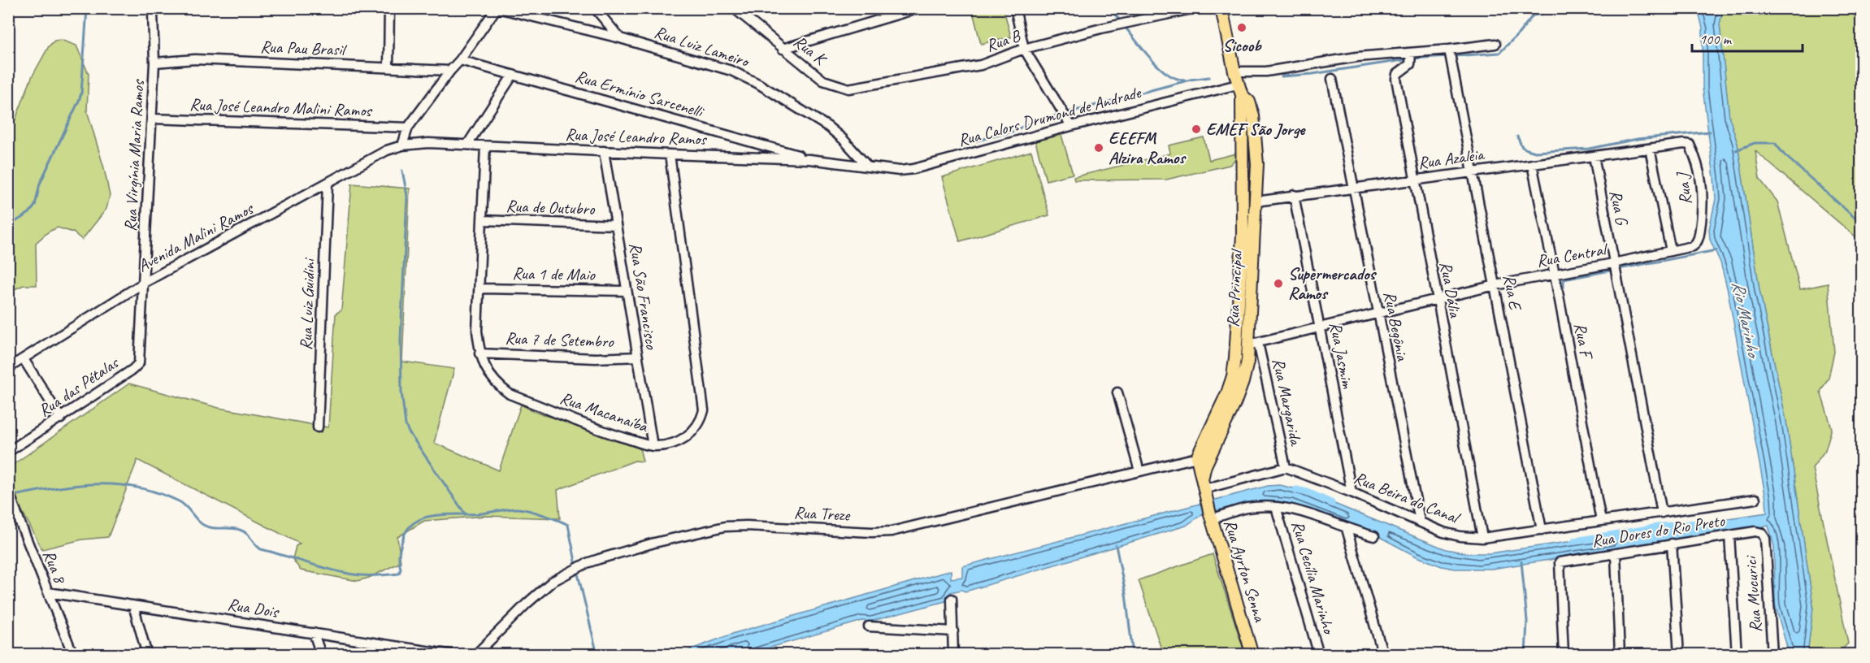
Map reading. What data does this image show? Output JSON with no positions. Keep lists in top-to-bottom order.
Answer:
{
  "streets": {
    "main road": ["Rua Principal", "Rua Ayrton Senna"],
    "street": [
      "Rua B",
      "Rua Luiz Lameiro",
      "Rua Pau Brasil",
      "Rua K",
      "Rua Ermínio Sarcenelli",
      "Rua José Leandro Malini Ramos",
      "Rua Calors Drumond de Andrade",
      "Rua José Leandro Ramos",
      "Rua Virgínia Maria Ramos",
      "Rua Azaleia",
      "Rua J",
      "Rua de Outubro",
      "Rua G",
      "Avenida Malini Ramos",
      "Rua Central",
      "Rua 1 de Maio",
      "Rua Dália",
      "Rua E",
      "Rua São Francisco",
      "Rua Luiz Guidini",
      "Rua Begônia",
      "Rua 7 de Setembro",
      "Rua F",
      "Rua Jasmim",
      "Rua das Pétalas",
      "Rua Margarida",
      "Rua Macanaíba",
      "Rua Beira do Canal",
      "Rua Treze",
      "Rua Dores do Rio Preto",
      "Rua 8",
      "Rua Cecília Marinho",
      "Rua Mucurici",
      "Rua Dois"
    ]
  },
  "crossings": [
    ["Rua B", "Rua K"],
    ["Rua Luiz Lameiro", "Rua Calors Drumond de Andrade"],
    ["Rua Luiz Lameiro", "Rua José Leandro Ramos"],
    ["Rua Pau Brasil", "Rua Virgínia Maria Ramos"],
    ["Rua Ermínio Sarcenelli", "Rua José Leandro Ramos"],
    ["Rua José Leandro Malini Ramos", "Rua Virgínia Maria Ramos"],
    ["Rua Calors Drumond de Andrade", "Rua José Leandro Ramos"],
    ["Rua Calors Drumond de Andrade", "Rua Principal"],
    ["Rua Calors Drumond de Andrade", "Rua Dália"],
    ["Rua Calors Drumond de Andrade", "Rua E"],
    ["Rua José Leandro Ramos", "Avenida Malini Ramos"],
    ["Rua José Leandro Ramos", "Rua São Francisco"],
    ["Rua José Leandro Ramos", "Rua Macanaíba"],
    ["Rua Virgínia Maria Ramos", "Avenida Malini Ramos"],
    ["Rua Virgínia Maria Ramos", "Rua das Pétalas"],
    ["Rua Azaleia", "Rua J"],
    ["Rua Azaleia", "Rua G"],
    ["Rua Azaleia", "Rua Principal"],
    ["Rua Azaleia", "Rua Dália"],
    ["Rua Azaleia", "Rua E"],
    ["Rua Azaleia", "Rua Begônia"],
    ["Rua Azaleia", "Rua F"],
    ["Rua Azaleia", "Rua Jasmim"],
    ["Rua J", "Rua Central"],
    ["Rua de Outubro", "Rua São Francisco"],
    ["Rua de Outubro", "Rua Macanaíba"],
    ["Rua G", "Rua Central"],
    ["Rua G", "Rua Beira do Canal"],
    ["Avenida Malini Ramos", "Rua Luiz Guidini"],
    ["Rua Central", "Rua Principal"],
    ["Rua Central", "Rua Dália"],
    ["Rua Central", "Rua E"],
    ["Rua Central", "Rua Begônia"],
    ["Rua Central", "Rua F"],
    ["Rua Central", "Rua Jasmim"],
    ["Rua Central", "Rua Margarida"],
    ["Rua 1 de Maio", "Rua São Francisco"],
    ["Rua 1 de Maio", "Rua Macanaíba"],
    ["Rua Principal", "Rua Margarida"],
    ["Rua Principal", "Rua Treze"],
    ["Rua Principal", "Rua Ayrton Senna"],
    ["Rua Dália", "Rua Beira do Canal"],
    ["Rua E", "Rua Beira do Canal"],
    ["Rua São Francisco", "Rua 7 de Setembro"],
    ["Rua São Francisco", "Rua Macanaíba"],
    ["Rua Begônia", "Rua Beira do Canal"],
    ["Rua 7 de Setembro", "Rua Macanaíba"],
    ["Rua F", "Rua Beira do Canal"],
    ["Rua Jasmim", "Rua Beira do Canal"],
    ["Rua Margarida", "Rua Beira do Canal"],
    ["Rua Dores do Rio Preto", "Rua Mucurici"],
    ["Rua 8", "Rua Dois"]
  ],
  "water": ["Rio Marinho"],
  "places": [
    "Sicoob",
    "EMEF São Jorge",
    "EEEFM Alzira Ramos",
    "Supermercados Ramos"
  ],
  "scale_bar": "100 m"
}
